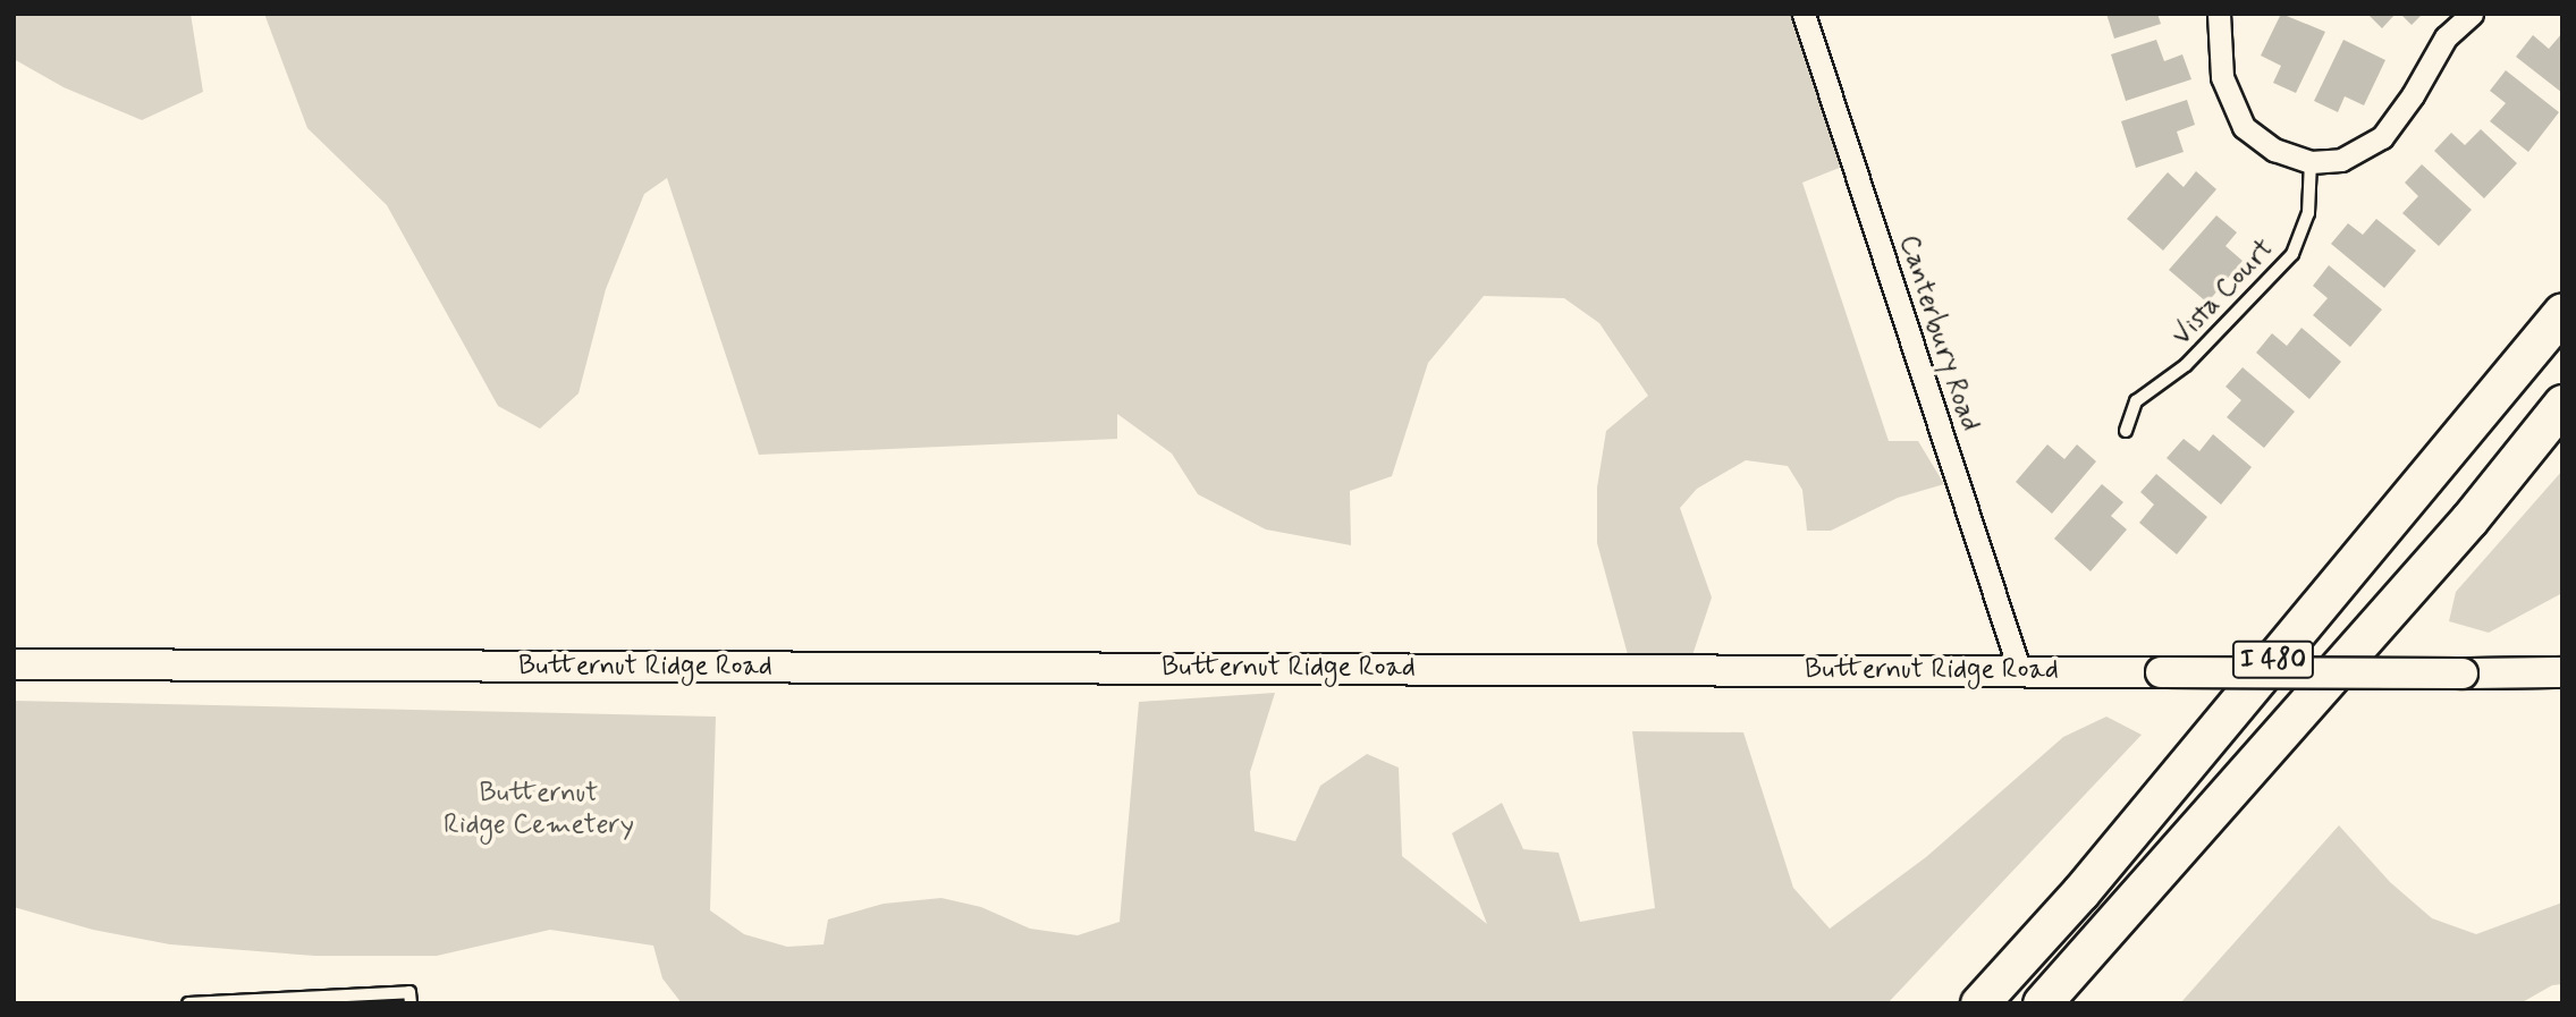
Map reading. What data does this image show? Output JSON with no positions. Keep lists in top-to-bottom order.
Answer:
{
  "streets": {
    "highway": ["I 480"],
    "street": ["Canterbury Road", "Butternut Ridge Road"],
    "lane": ["Vista Court"]
  },
  "crossings": [
    ["Canterbury Road", "Butternut Ridge Road"]
  ],
  "parks": ["Butternut Ridge Cemetery"]
}
